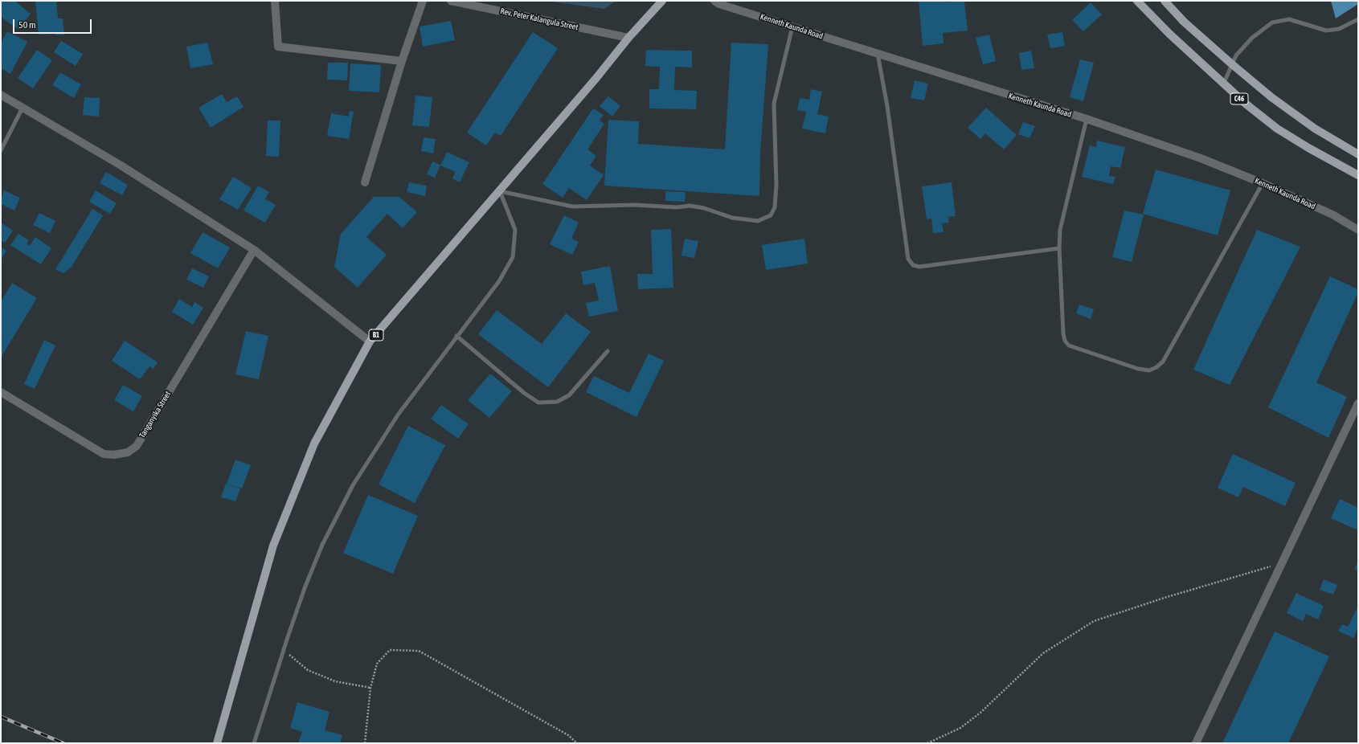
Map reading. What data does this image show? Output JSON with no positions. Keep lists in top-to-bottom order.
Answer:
{
  "streets": {
    "main road": ["C46", "B1"],
    "street": ["Rev. Peter Kalangula Street", "Kenneth Kaunda Road", "Tanganyika Street"]
  },
  "crossings": [
    ["Rev. Peter Kalangula Street", "B1"]
  ],
  "scale_bar": "50 m"
}
